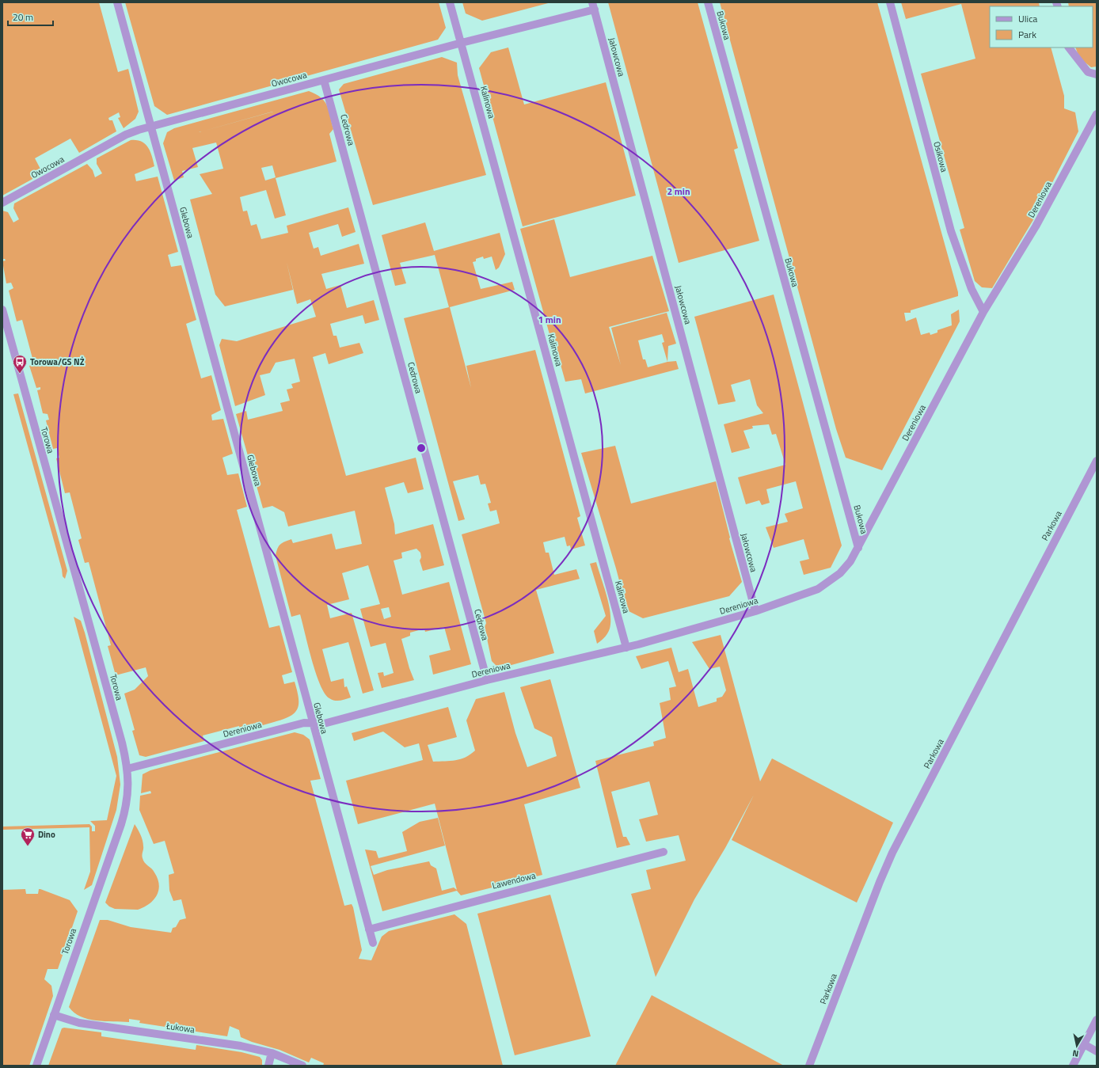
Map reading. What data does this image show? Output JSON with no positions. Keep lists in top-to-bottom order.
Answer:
{
  "streets": {
    "street": [
      "Bukowa",
      "Jałowcowa",
      "Owocowa",
      "Kalinowa",
      "Cedrowa",
      "Osikowa",
      "Dereniowa",
      "Glebowa",
      "Torowa",
      "Parkowa",
      "Lawendowa",
      "Łukowa"
    ]
  },
  "crossings": [
    ["Bukowa", "Dereniowa"],
    ["Jałowcowa", "Owocowa"],
    ["Jałowcowa", "Dereniowa"],
    ["Owocowa", "Kalinowa"],
    ["Owocowa", "Cedrowa"],
    ["Owocowa", "Glebowa"],
    ["Kalinowa", "Dereniowa"],
    ["Cedrowa", "Dereniowa"],
    ["Osikowa", "Dereniowa"],
    ["Dereniowa", "Glebowa"],
    ["Dereniowa", "Torowa"],
    ["Glebowa", "Lawendowa"],
    ["Torowa", "Łukowa"]
  ],
  "places": {
    "bus stop": ["Torowa/GS NŻ"],
    "supermarket": ["Dino"]
  },
  "legend": ["Ulica", "Park"],
  "scale_bar": "20 m",
  "north": "bottom",
  "rings": ["2 min", "1 min"]
}
